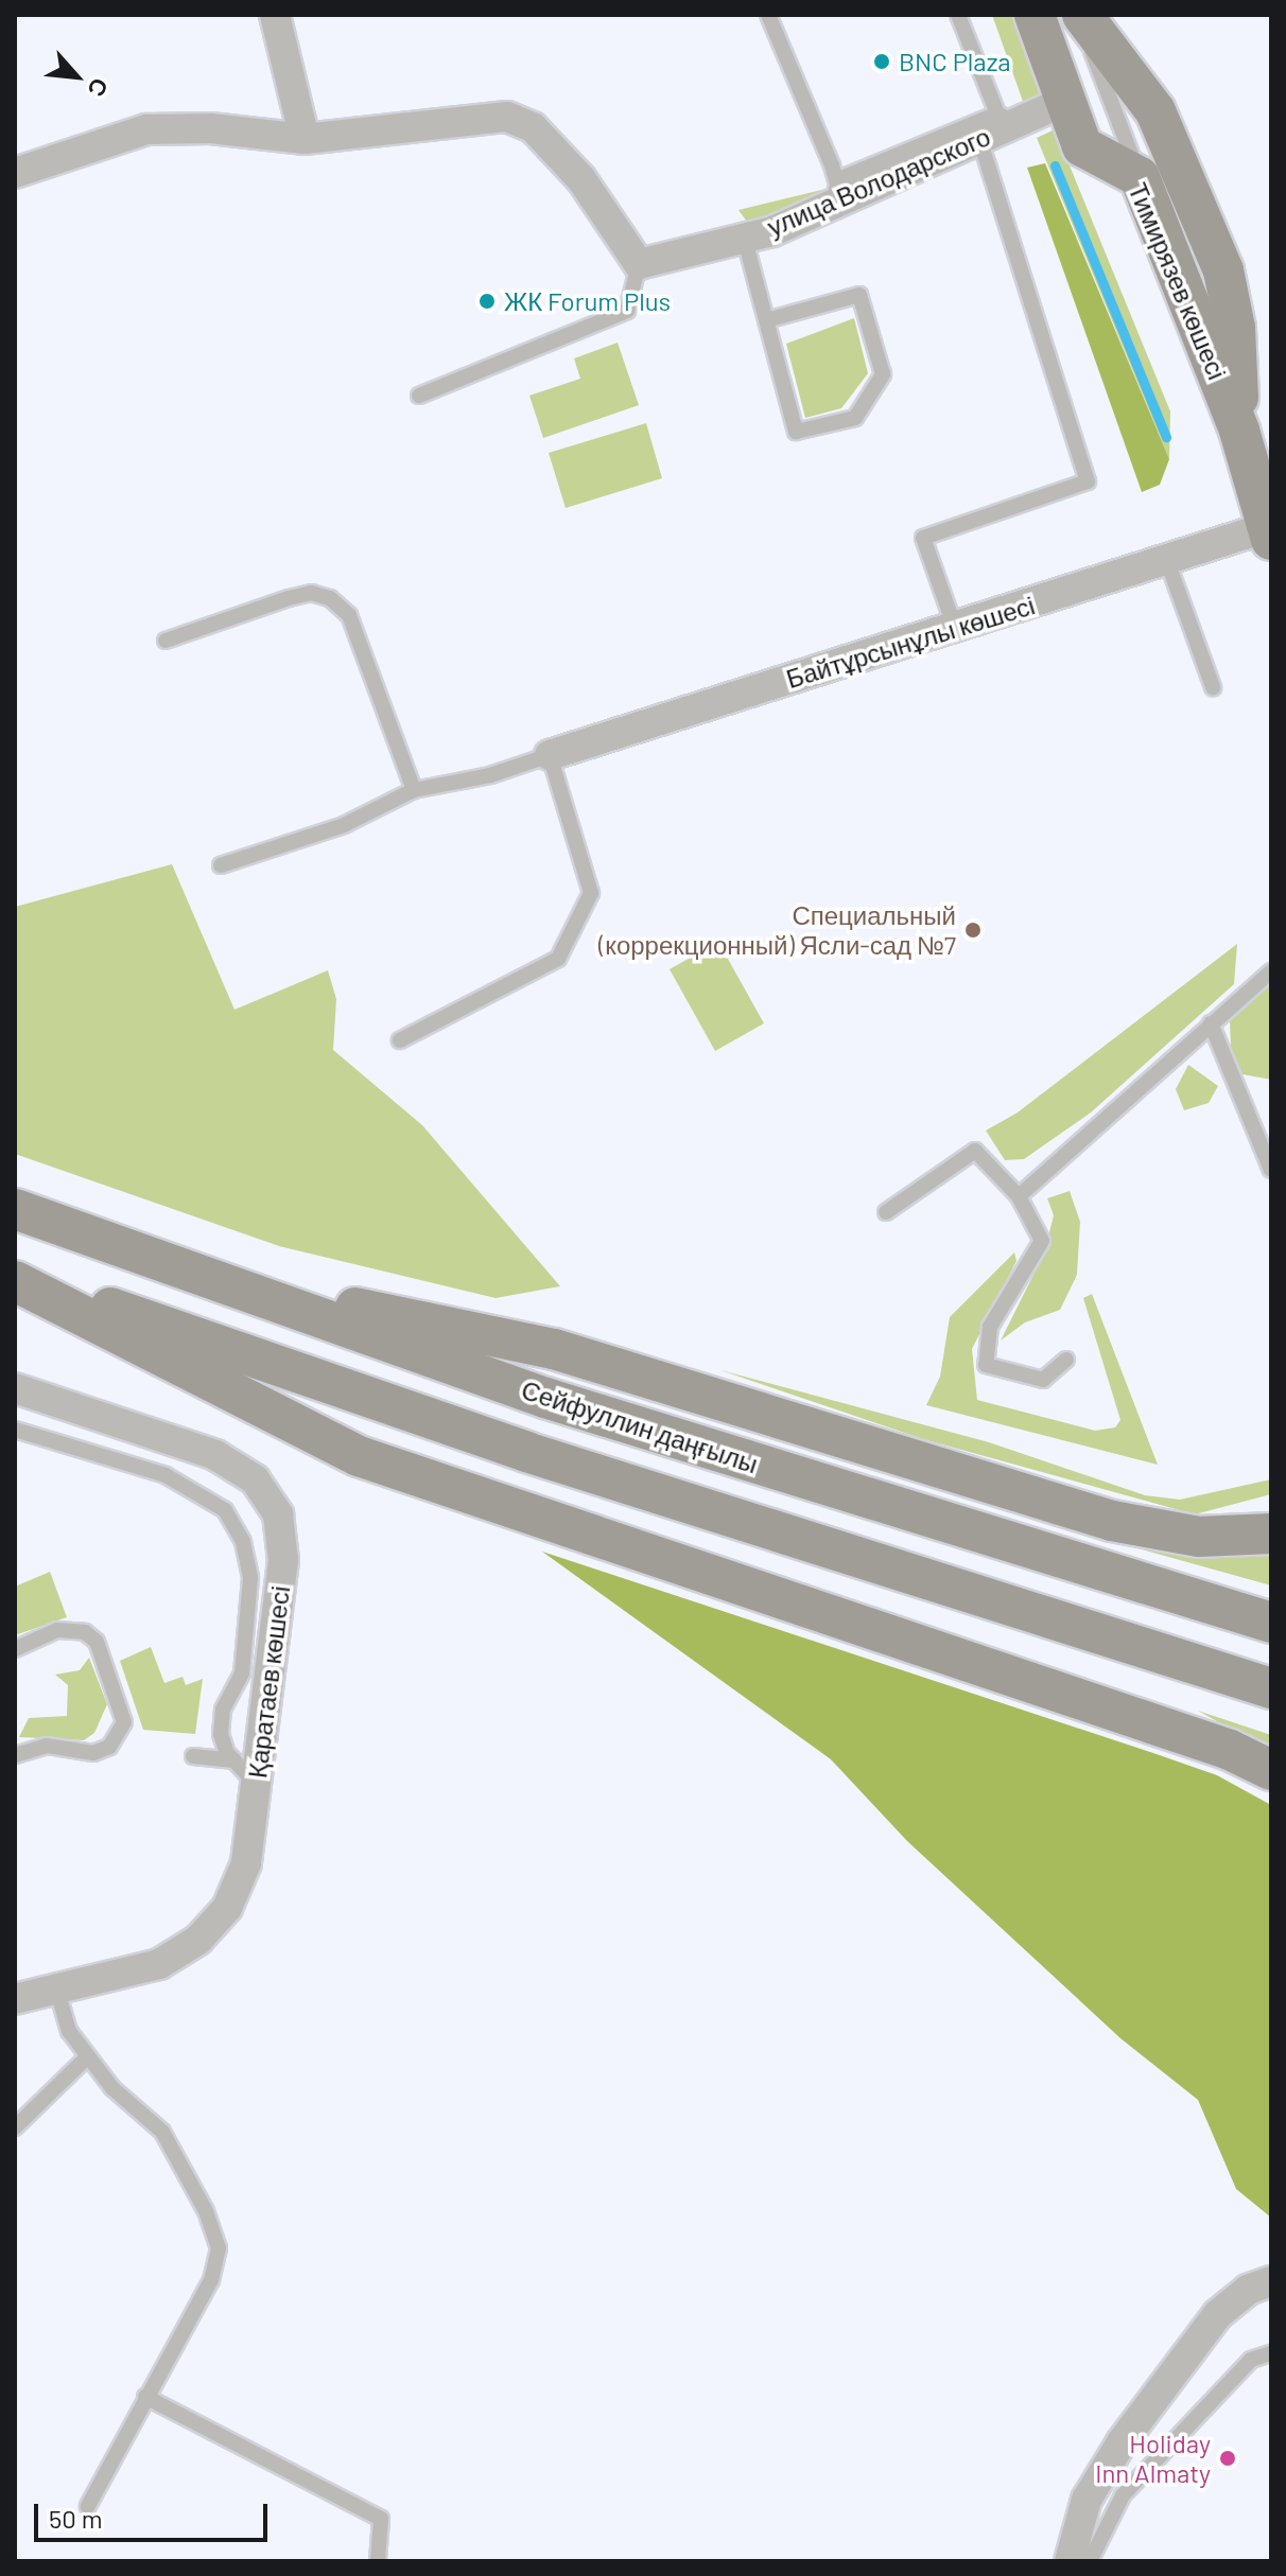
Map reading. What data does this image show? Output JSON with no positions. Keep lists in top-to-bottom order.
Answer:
{
  "streets": {
    "main road": ["Тимирязев көшесі", "Сейфуллин даңғылы"],
    "street": ["улица Володарского", "Байтұрсынұлы көшесі", "Қаратаев көшесі"]
  },
  "crossings": [
    ["улица Володарского", "Тимирязев көшесі"],
    ["Тимирязев көшесі", "Байтұрсынұлы көшесі"]
  ],
  "places": [
    "BNC Plaza",
    "ЖК Forum Plus",
    "Специальный (коррекционный) Ясли-сад №7",
    "Holiday Inn Almaty"
  ],
  "scale_bar": "50 m",
  "north": "bottom right"
}
